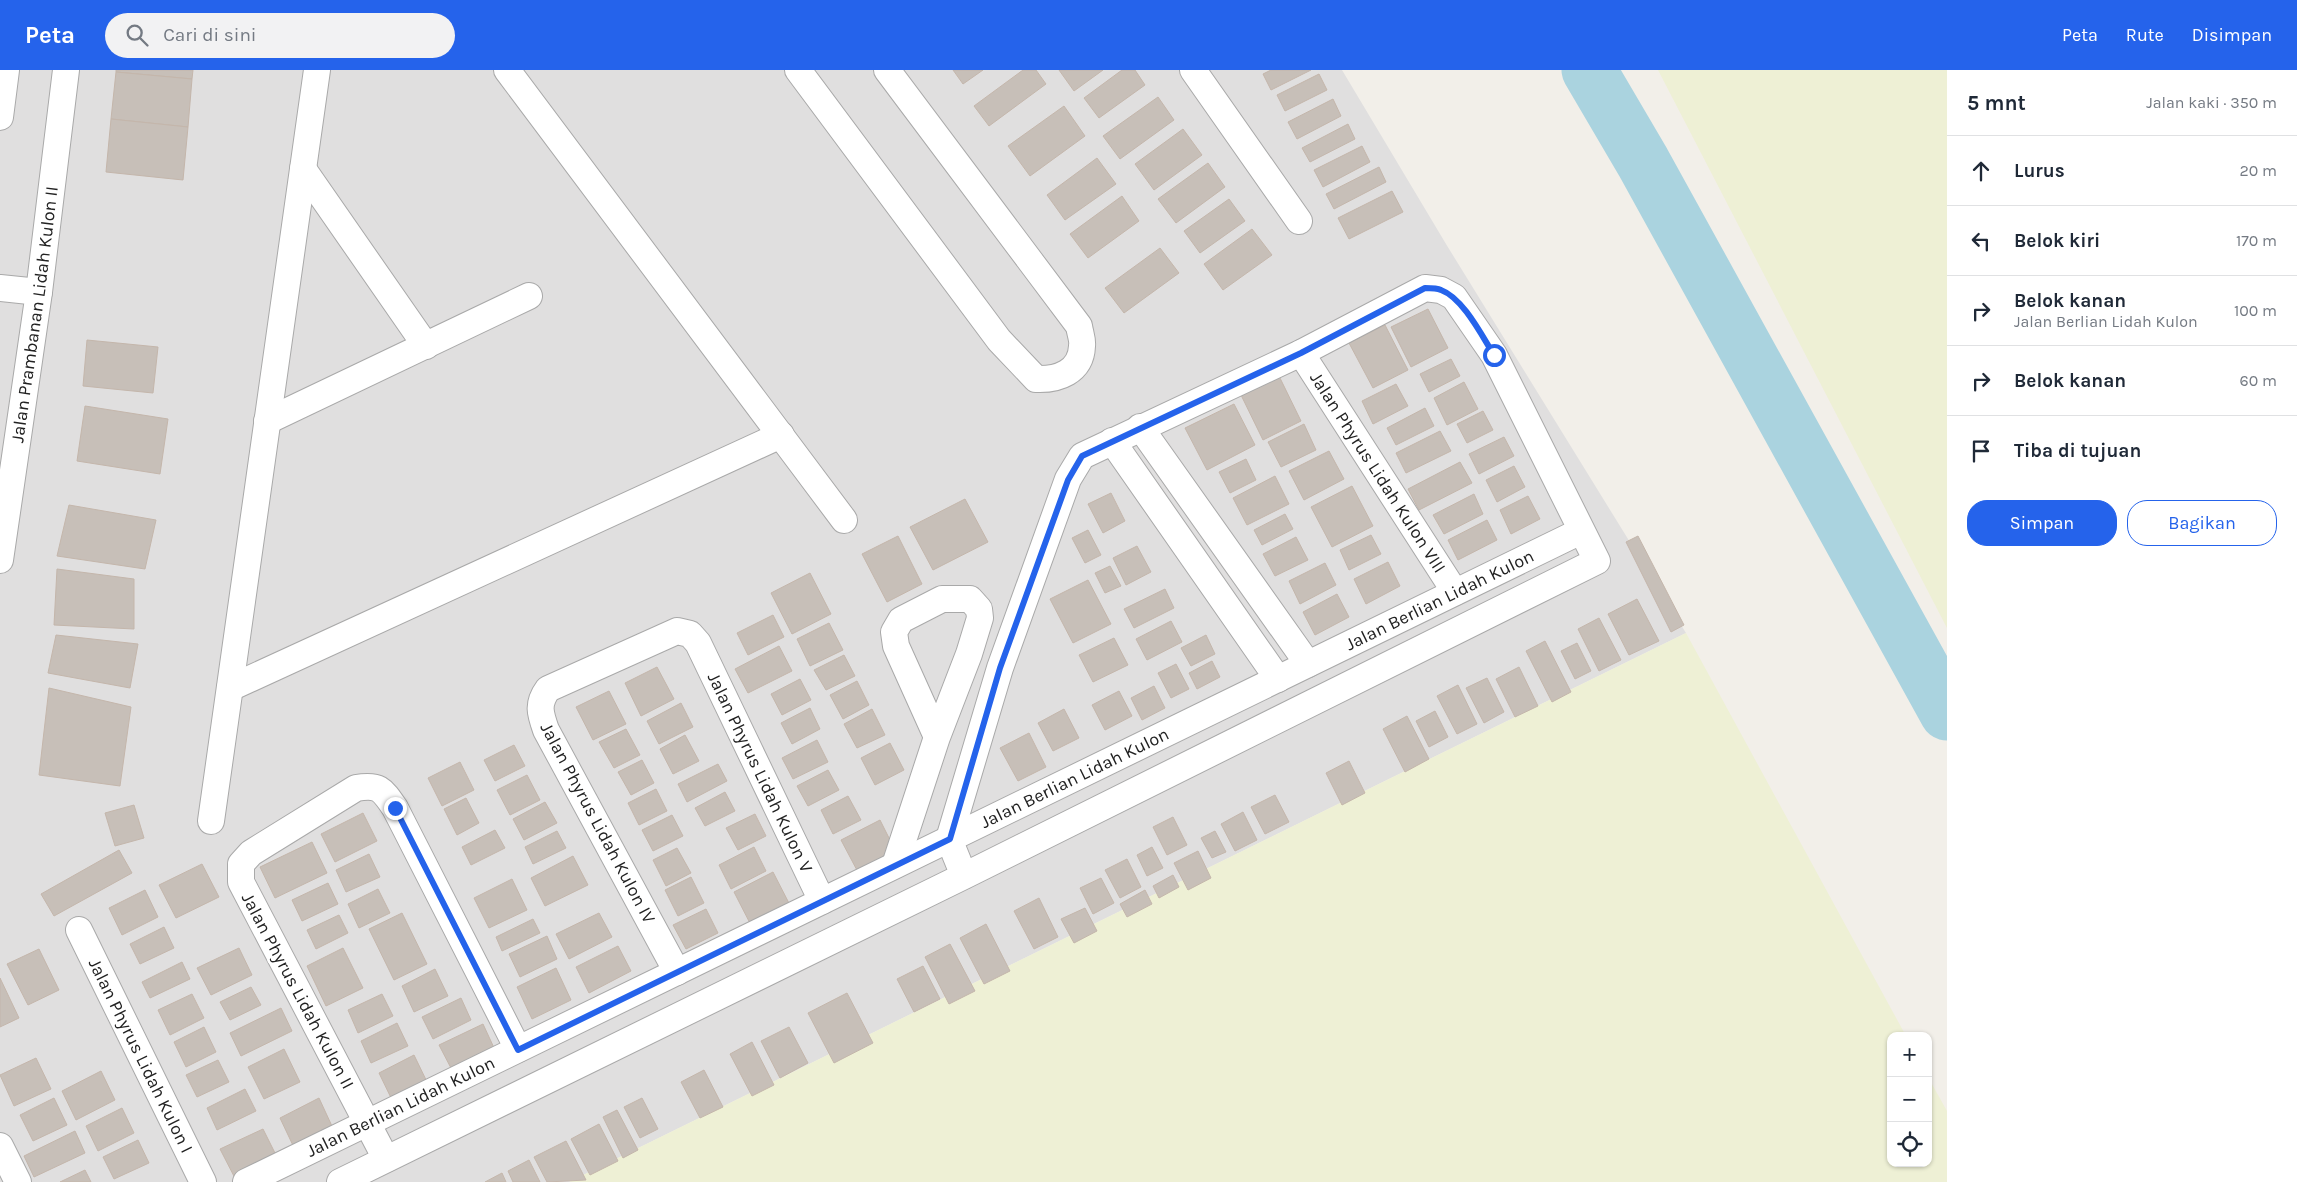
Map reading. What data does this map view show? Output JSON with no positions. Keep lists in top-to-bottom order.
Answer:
{
  "streets": {
    "street": [
      "Jalan Prambanan Lidah Kulon II",
      "Jalan Phyrus Lidah Kulon VIII",
      "Jalan Berlian Lidah Kulon",
      "Jalan Phyrus Lidah Kulon V",
      "Jalan Phyrus Lidah Kulon IV",
      "Jalan Phyrus Lidah Kulon II",
      "Jalan Phyrus Lidah Kulon I"
    ]
  },
  "crossings": [
    ["Jalan Phyrus Lidah Kulon VIII", "Jalan Berlian Lidah Kulon"],
    ["Jalan Berlian Lidah Kulon", "Jalan Phyrus Lidah Kulon V"],
    ["Jalan Berlian Lidah Kulon", "Jalan Phyrus Lidah Kulon IV"],
    ["Jalan Berlian Lidah Kulon", "Jalan Phyrus Lidah Kulon II"],
    ["Jalan Phyrus Lidah Kulon V", "Jalan Phyrus Lidah Kulon IV"]
  ],
  "page": {
    "header": "Peta",
    "search": "Cari di sini",
    "nav": ["Peta", "Rute", "Disimpan"],
    "heading": ["5 mnt", "Jalan kaki · 350 m"],
    "list": [
      ["Lurus", "20 m"],
      ["Belok kiri", "170 m"],
      ["Belok kanan", "Jalan Berlian Lidah Kulon", "100 m"],
      ["Belok kanan", "60 m"],
      "Tiba di tujuan"
    ],
    "buttons": ["Simpan", "Bagikan"],
    "map_buttons": ["+", "−"]
  }
}
